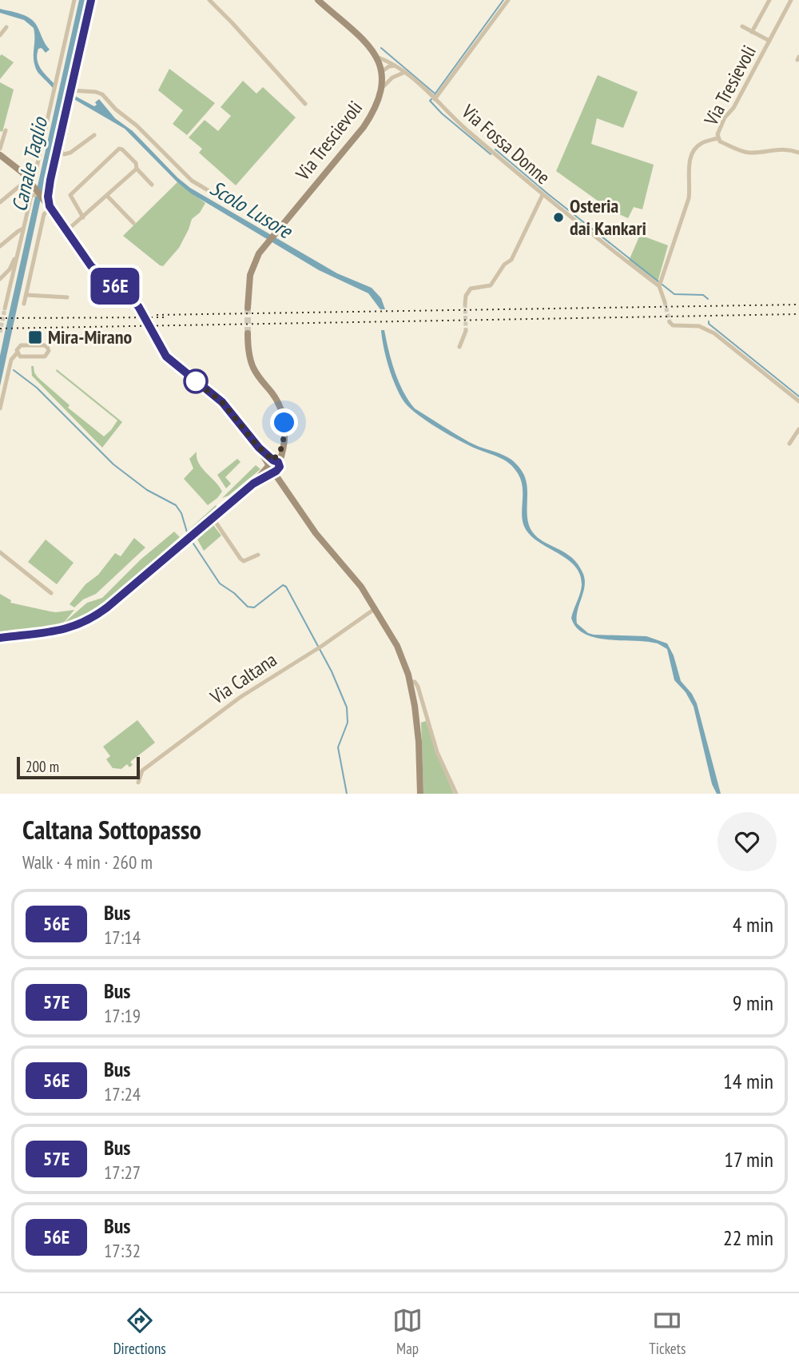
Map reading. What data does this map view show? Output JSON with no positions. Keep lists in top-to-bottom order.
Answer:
{
  "streets": {
    "main road": ["Via Trescievoli"],
    "street": ["Via Tresievoli", "Via Fossa Donne", "Via Caltana"]
  },
  "crossings": [
    ["Via Trescievoli", "Via Fossa Donne"]
  ],
  "water": ["Canale Taglio", "Scolo Lusore"],
  "places": {
    "other": ["Osteria dai Kankari"],
    "transit": ["Mira-Mirano"]
  },
  "lines": ["bus line 56E"],
  "scale_bar": "200 m",
  "page": {
    "on_map": "56E",
    "scale": "200 m",
    "heading": ["Caltana Sottopasso", "Walk · 4 min · 260 m"],
    "list": [
      {
        "mark": "56E",
        "name": "Bus",
        "note": "17:14",
        "value": "4 min"
      },
      {
        "mark": "57E",
        "name": "Bus",
        "note": "17:19",
        "value": "9 min"
      },
      {
        "mark": "56E",
        "name": "Bus",
        "note": "17:24",
        "value": "14 min"
      },
      {
        "mark": "57E",
        "name": "Bus",
        "note": "17:27",
        "value": "17 min"
      },
      {
        "mark": "56E",
        "name": "Bus",
        "note": "17:32",
        "value": "22 min"
      }
    ],
    "tabs": ["Directions", "Map", "Tickets"]
  }
}
